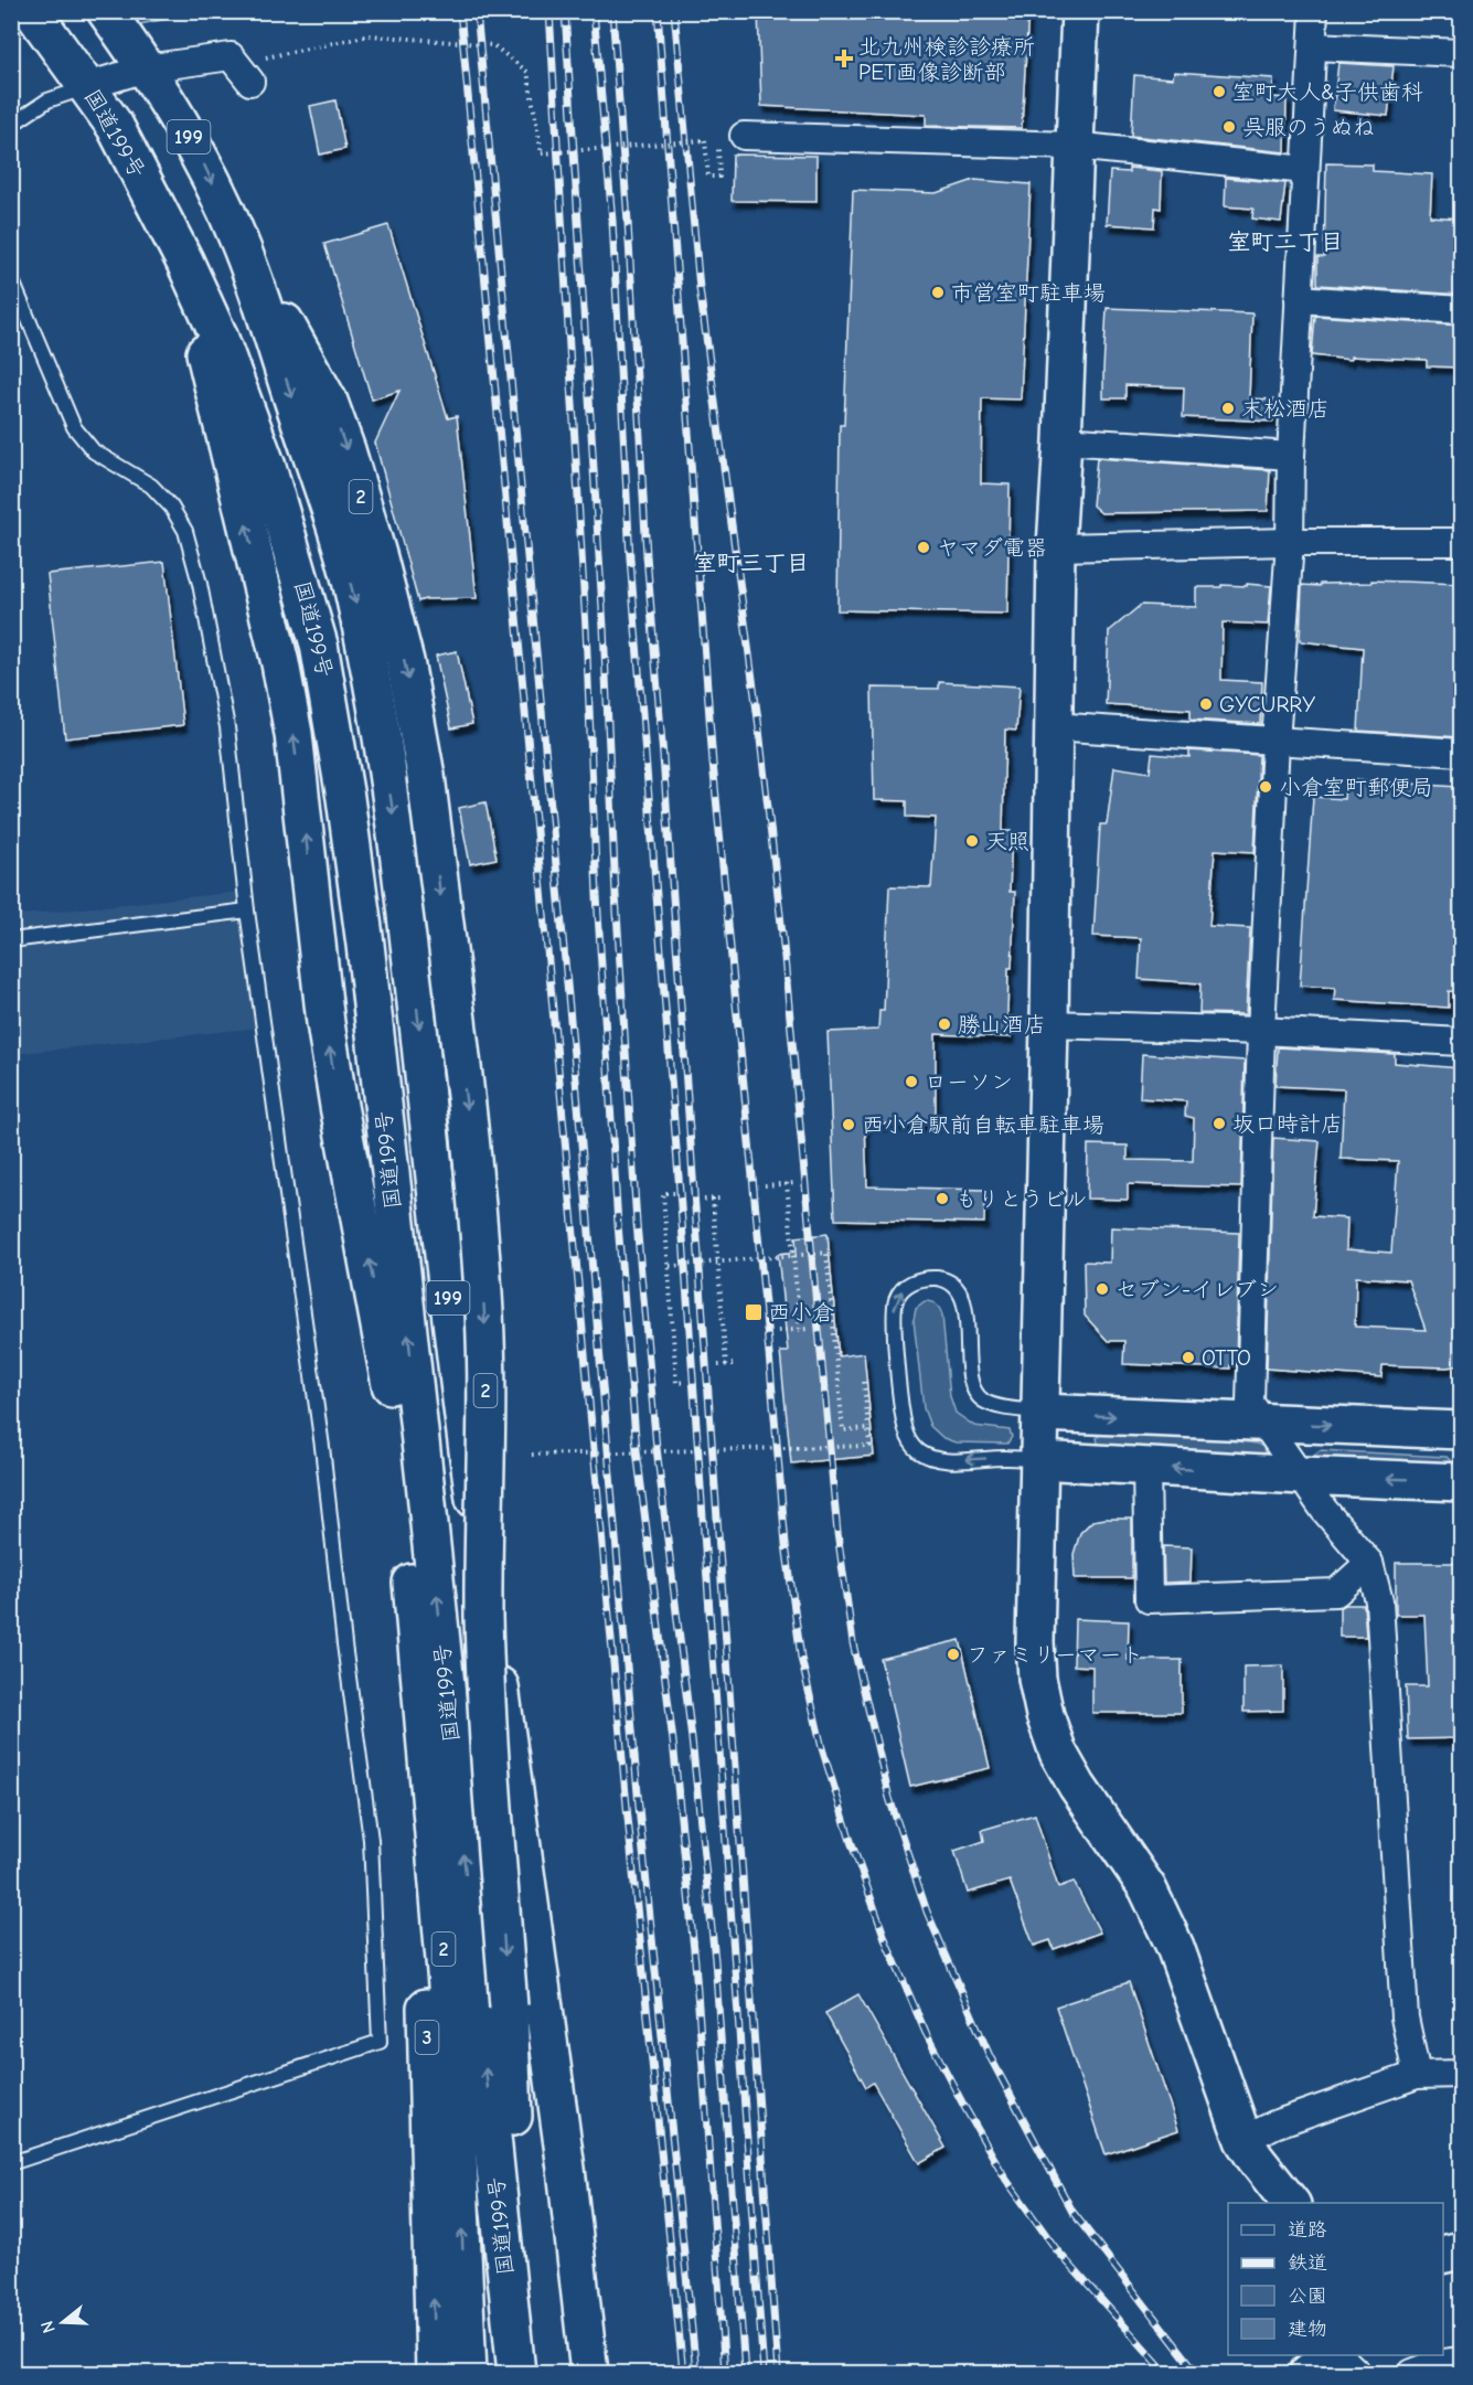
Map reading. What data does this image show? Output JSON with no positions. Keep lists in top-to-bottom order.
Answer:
{
  "streets": {
    "main road": [
      "国道199号",
      "199",
      "2",
      "3"
    ]
  },
  "crossings": [
    ["国道199号", "2"],
    ["2", "3"]
  ],
  "districts": ["室町二丁目", "室町三丁目"],
  "places": {
    "health": ["北九州検診診療所 PET画像診断部"],
    "other": [
      "室町大人&子供歯科",
      "呉服のうぬね",
      "市営室町駐車場",
      "末松酒店",
      "ヤマダ電器",
      "GYCURRY",
      "小倉室町郵便局",
      "天照",
      "勝山酒店",
      "ローソン",
      "坂口時計店",
      "西小倉駅前自転車駐車場",
      "もりとうビル",
      "セブン-イレブン",
      "OTTO",
      "ファミリーマート"
    ],
    "transit": ["西小倉"]
  },
  "legend": [
    "道路",
    "鉄道",
    "公園",
    "建物"
  ],
  "north": "left"
}
